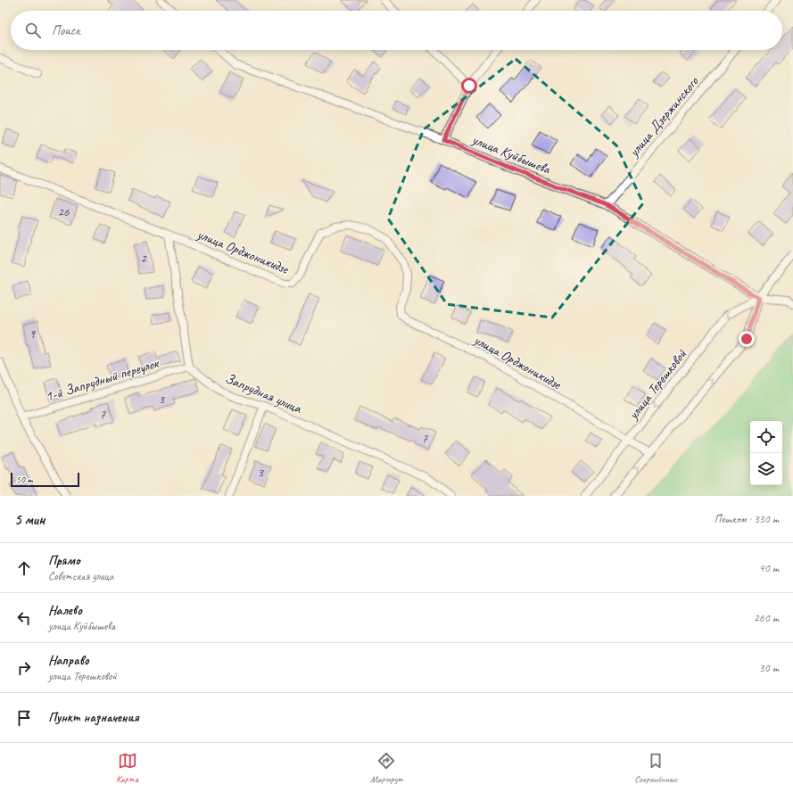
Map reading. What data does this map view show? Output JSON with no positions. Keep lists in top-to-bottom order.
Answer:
{
  "streets": {
    "street": [
      "улица Дзержинского",
      "улица Куйбышева",
      "улица Орджоникидзе",
      "1-й Запрудный переулок",
      "улица Терешковой",
      "Запрудная улица"
    ]
  },
  "crossings": [
    ["улица Дзержинского", "улица Куйбышева"],
    ["улица Куйбышева", "улица Терешковой"],
    ["улица Орджоникидзе", "улица Терешковой"],
    ["1-й Запрудный переулок", "Запрудная улица"]
  ],
  "house_numbers": [
    "26",
    "2",
    "9",
    "3",
    "7",
    "7",
    "3"
  ],
  "scale_bar": "50 m",
  "page": {
    "search": "Поиск",
    "scale": "50 m",
    "heading": ["5 мин", "Пешком · 330 m"],
    "list": [
      ["Прямо", "Советская улица", "40 m"],
      ["Налево", "улица Куйбышева", "260 m"],
      ["Направо", "улица Терешковой", "30 m"],
      "Пункт назначения"
    ],
    "nav": ["Карта", "Маршрут", "Сохранённые"]
  }
}
